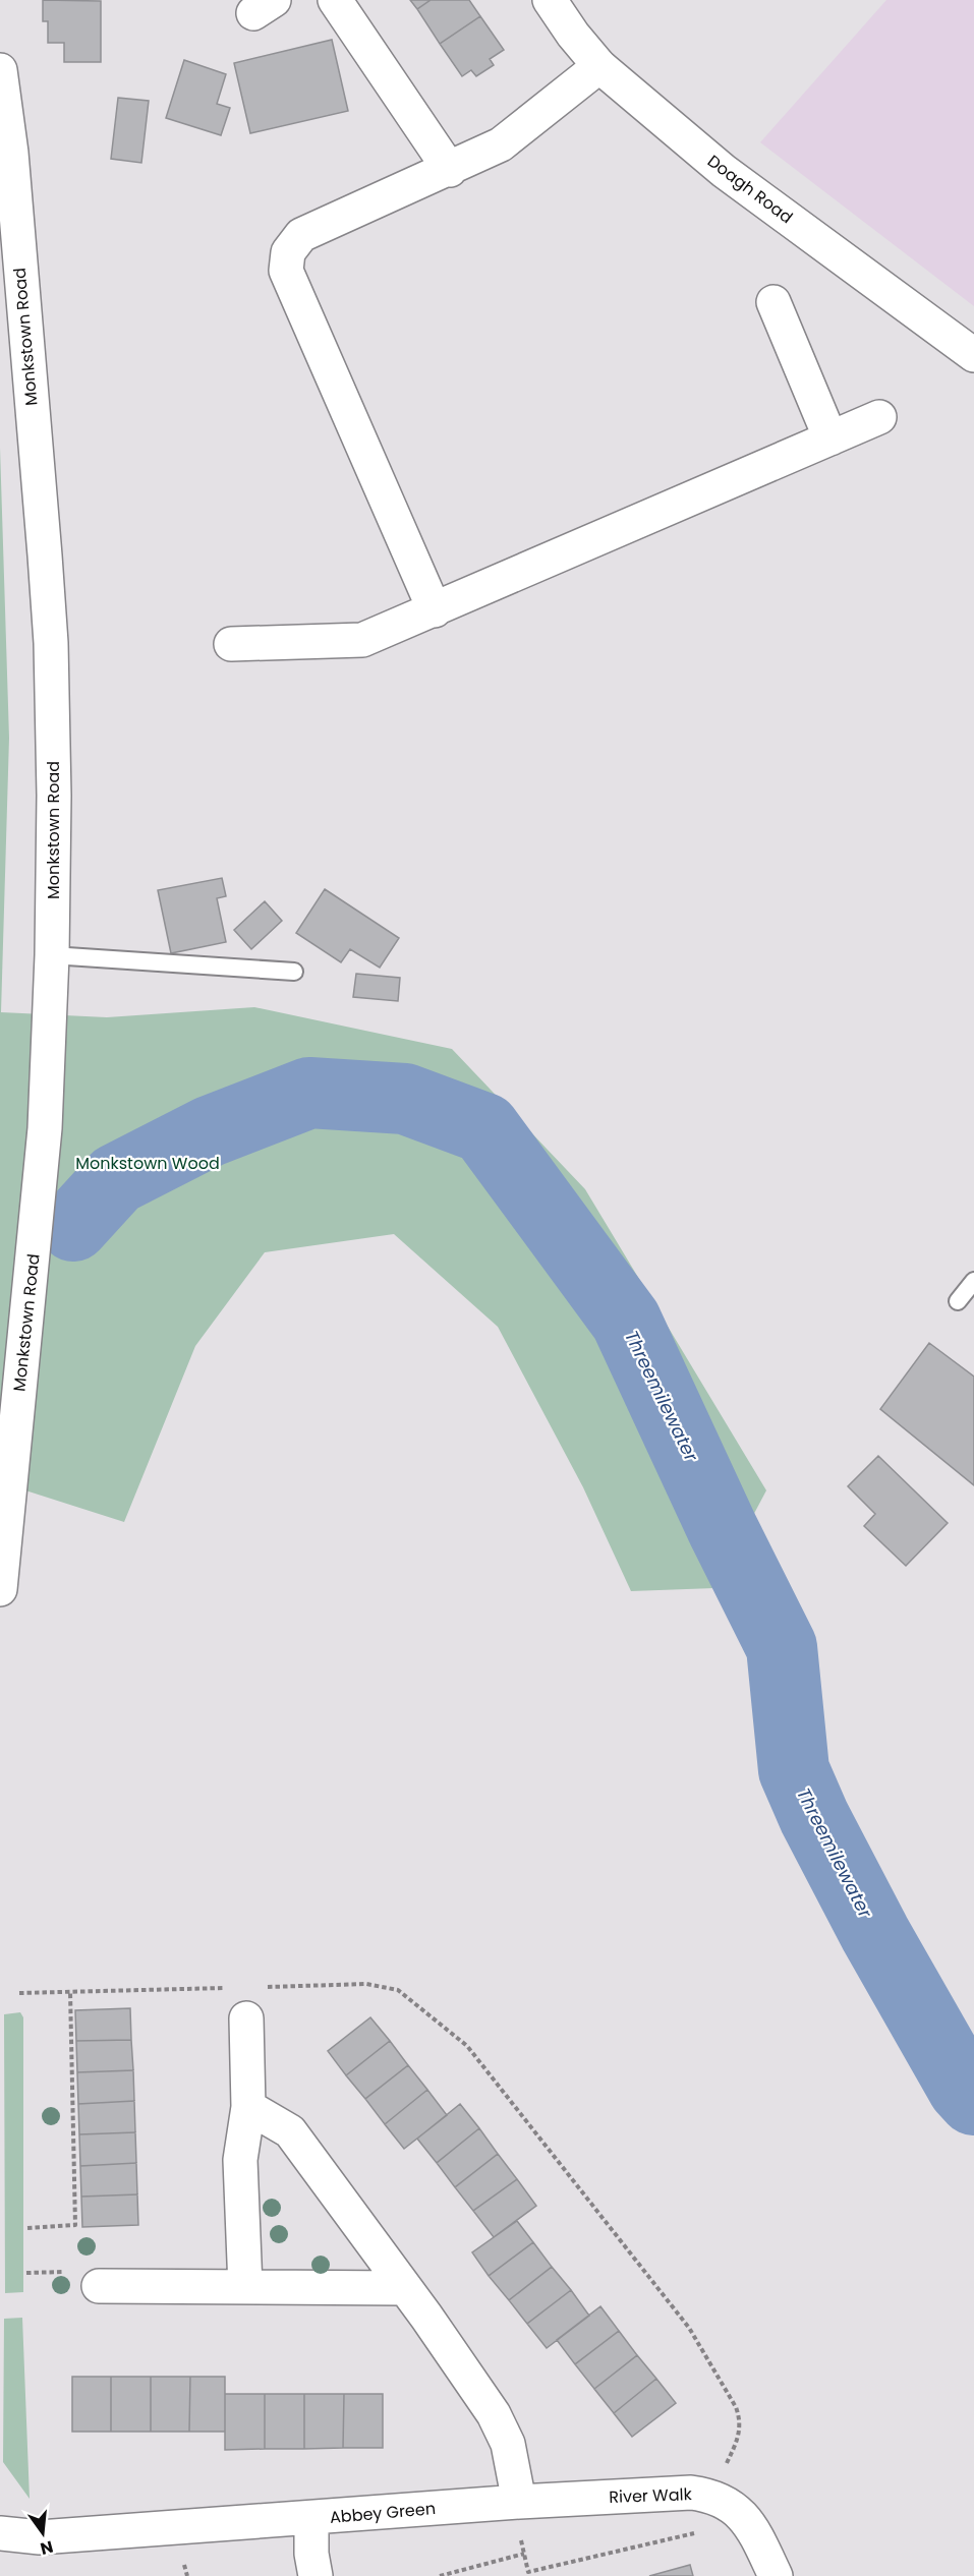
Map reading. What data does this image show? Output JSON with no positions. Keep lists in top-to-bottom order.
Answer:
{
  "streets": {
    "street": [
      "Doagh Road",
      "Monkstown Road",
      "River Walk",
      "Abbey Green"
    ]
  },
  "crossings": [
    ["River Walk", "Abbey Green"]
  ],
  "water": ["Threemilewater"],
  "parks": ["Monkstown Wood"],
  "north": "bottom"
}
